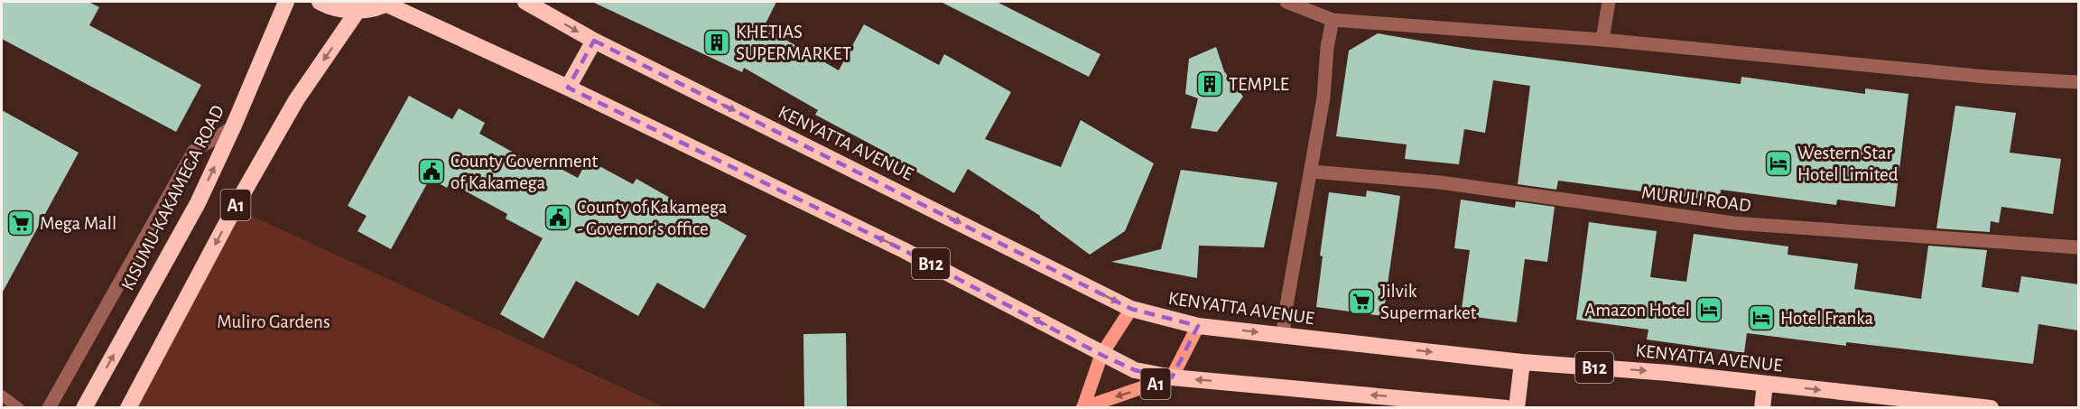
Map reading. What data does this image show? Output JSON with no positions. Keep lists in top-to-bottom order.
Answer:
{
  "streets": {
    "highway": [
      "KENYATTA AVENUE",
      "KISUMU-KAKAMEGA ROAD",
      "A1",
      "B12"
    ],
    "street": ["MURULI ROAD"]
  },
  "crossings": [
    ["KENYATTA AVENUE", "A1"],
    ["A1", "B12"]
  ],
  "parks": ["Muliro Gardens"],
  "places": {
    "building": ["KHETIAS SUPERMARKET", "TEMPLE"],
    "hotel": ["Western Star Hotel Limited", "Amazon Hotel", "Hotel Franka"],
    "public building": ["County Government of Kakamega", "County of Kakamega - Governor's office"],
    "supermarket": ["Mega Mall", "Jilvik Supermarket"]
  }
}
